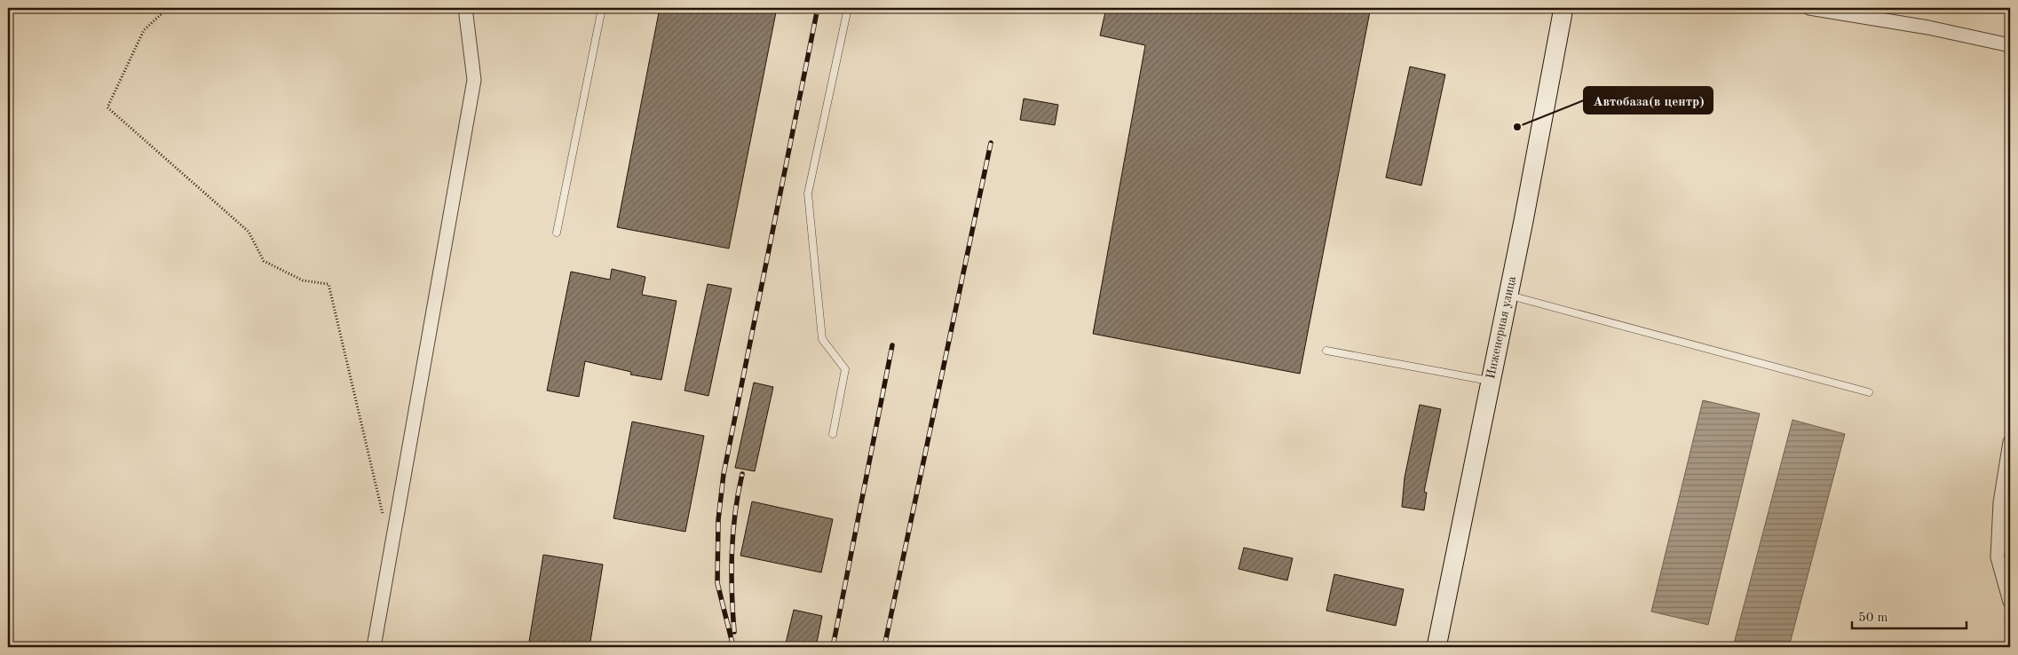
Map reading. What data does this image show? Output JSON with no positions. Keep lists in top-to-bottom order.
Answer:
{
  "streets": {
    "street": ["Инженерная улица"]
  },
  "places": ["Автобаза(в центр)"],
  "scale_bar": "50 m"
}
